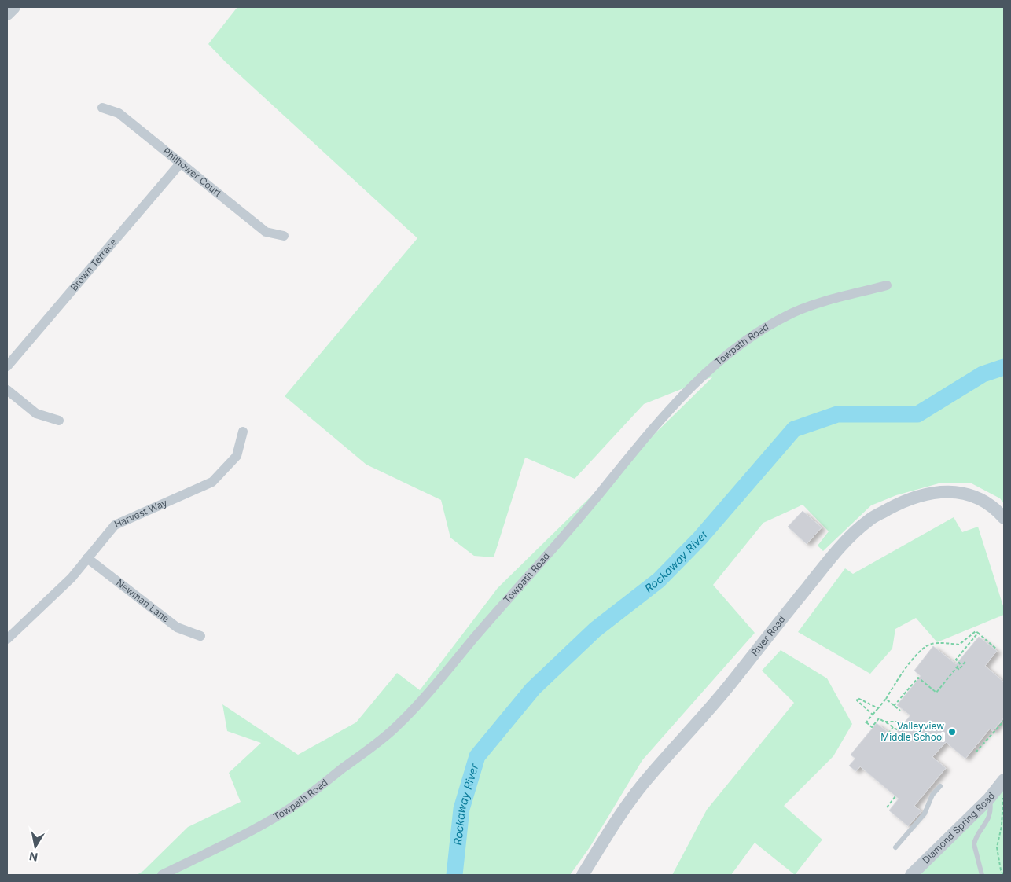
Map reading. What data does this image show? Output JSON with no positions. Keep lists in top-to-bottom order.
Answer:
{
  "streets": {
    "street": [
      "Philhower Court",
      "Brown Terrace",
      "Towpath Road",
      "Harvest Way",
      "Newman Lane",
      "River Road",
      "Diamond Spring Road"
    ]
  },
  "crossings": [
    ["Philhower Court", "Brown Terrace"],
    ["Harvest Way", "Newman Lane"]
  ],
  "water": ["Rockaway River"],
  "places": ["Valleyview Middle School"],
  "north": "bottom"
}
